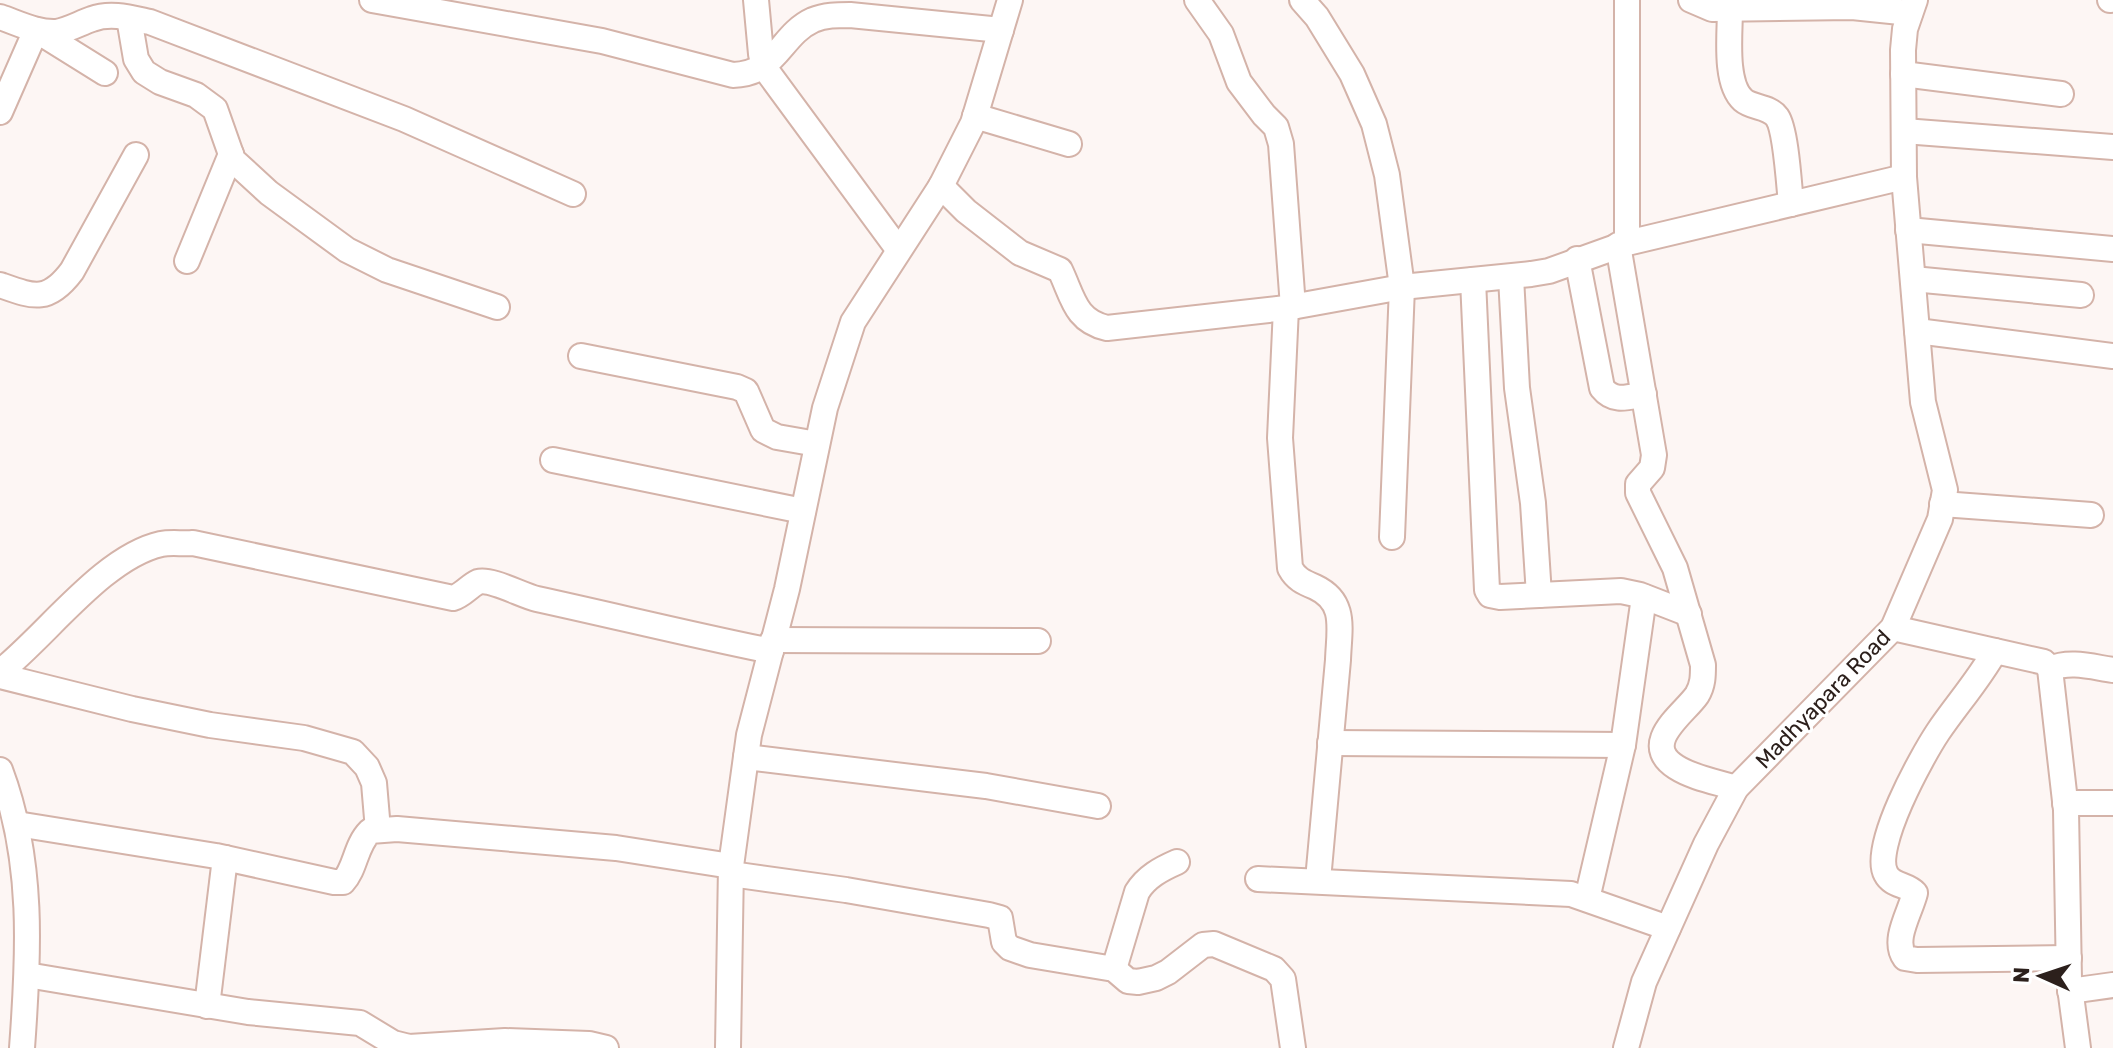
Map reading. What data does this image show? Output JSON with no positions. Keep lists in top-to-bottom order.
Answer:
{
  "streets": {
    "street": ["Madhyapara Road"]
  },
  "north": "left"
}
